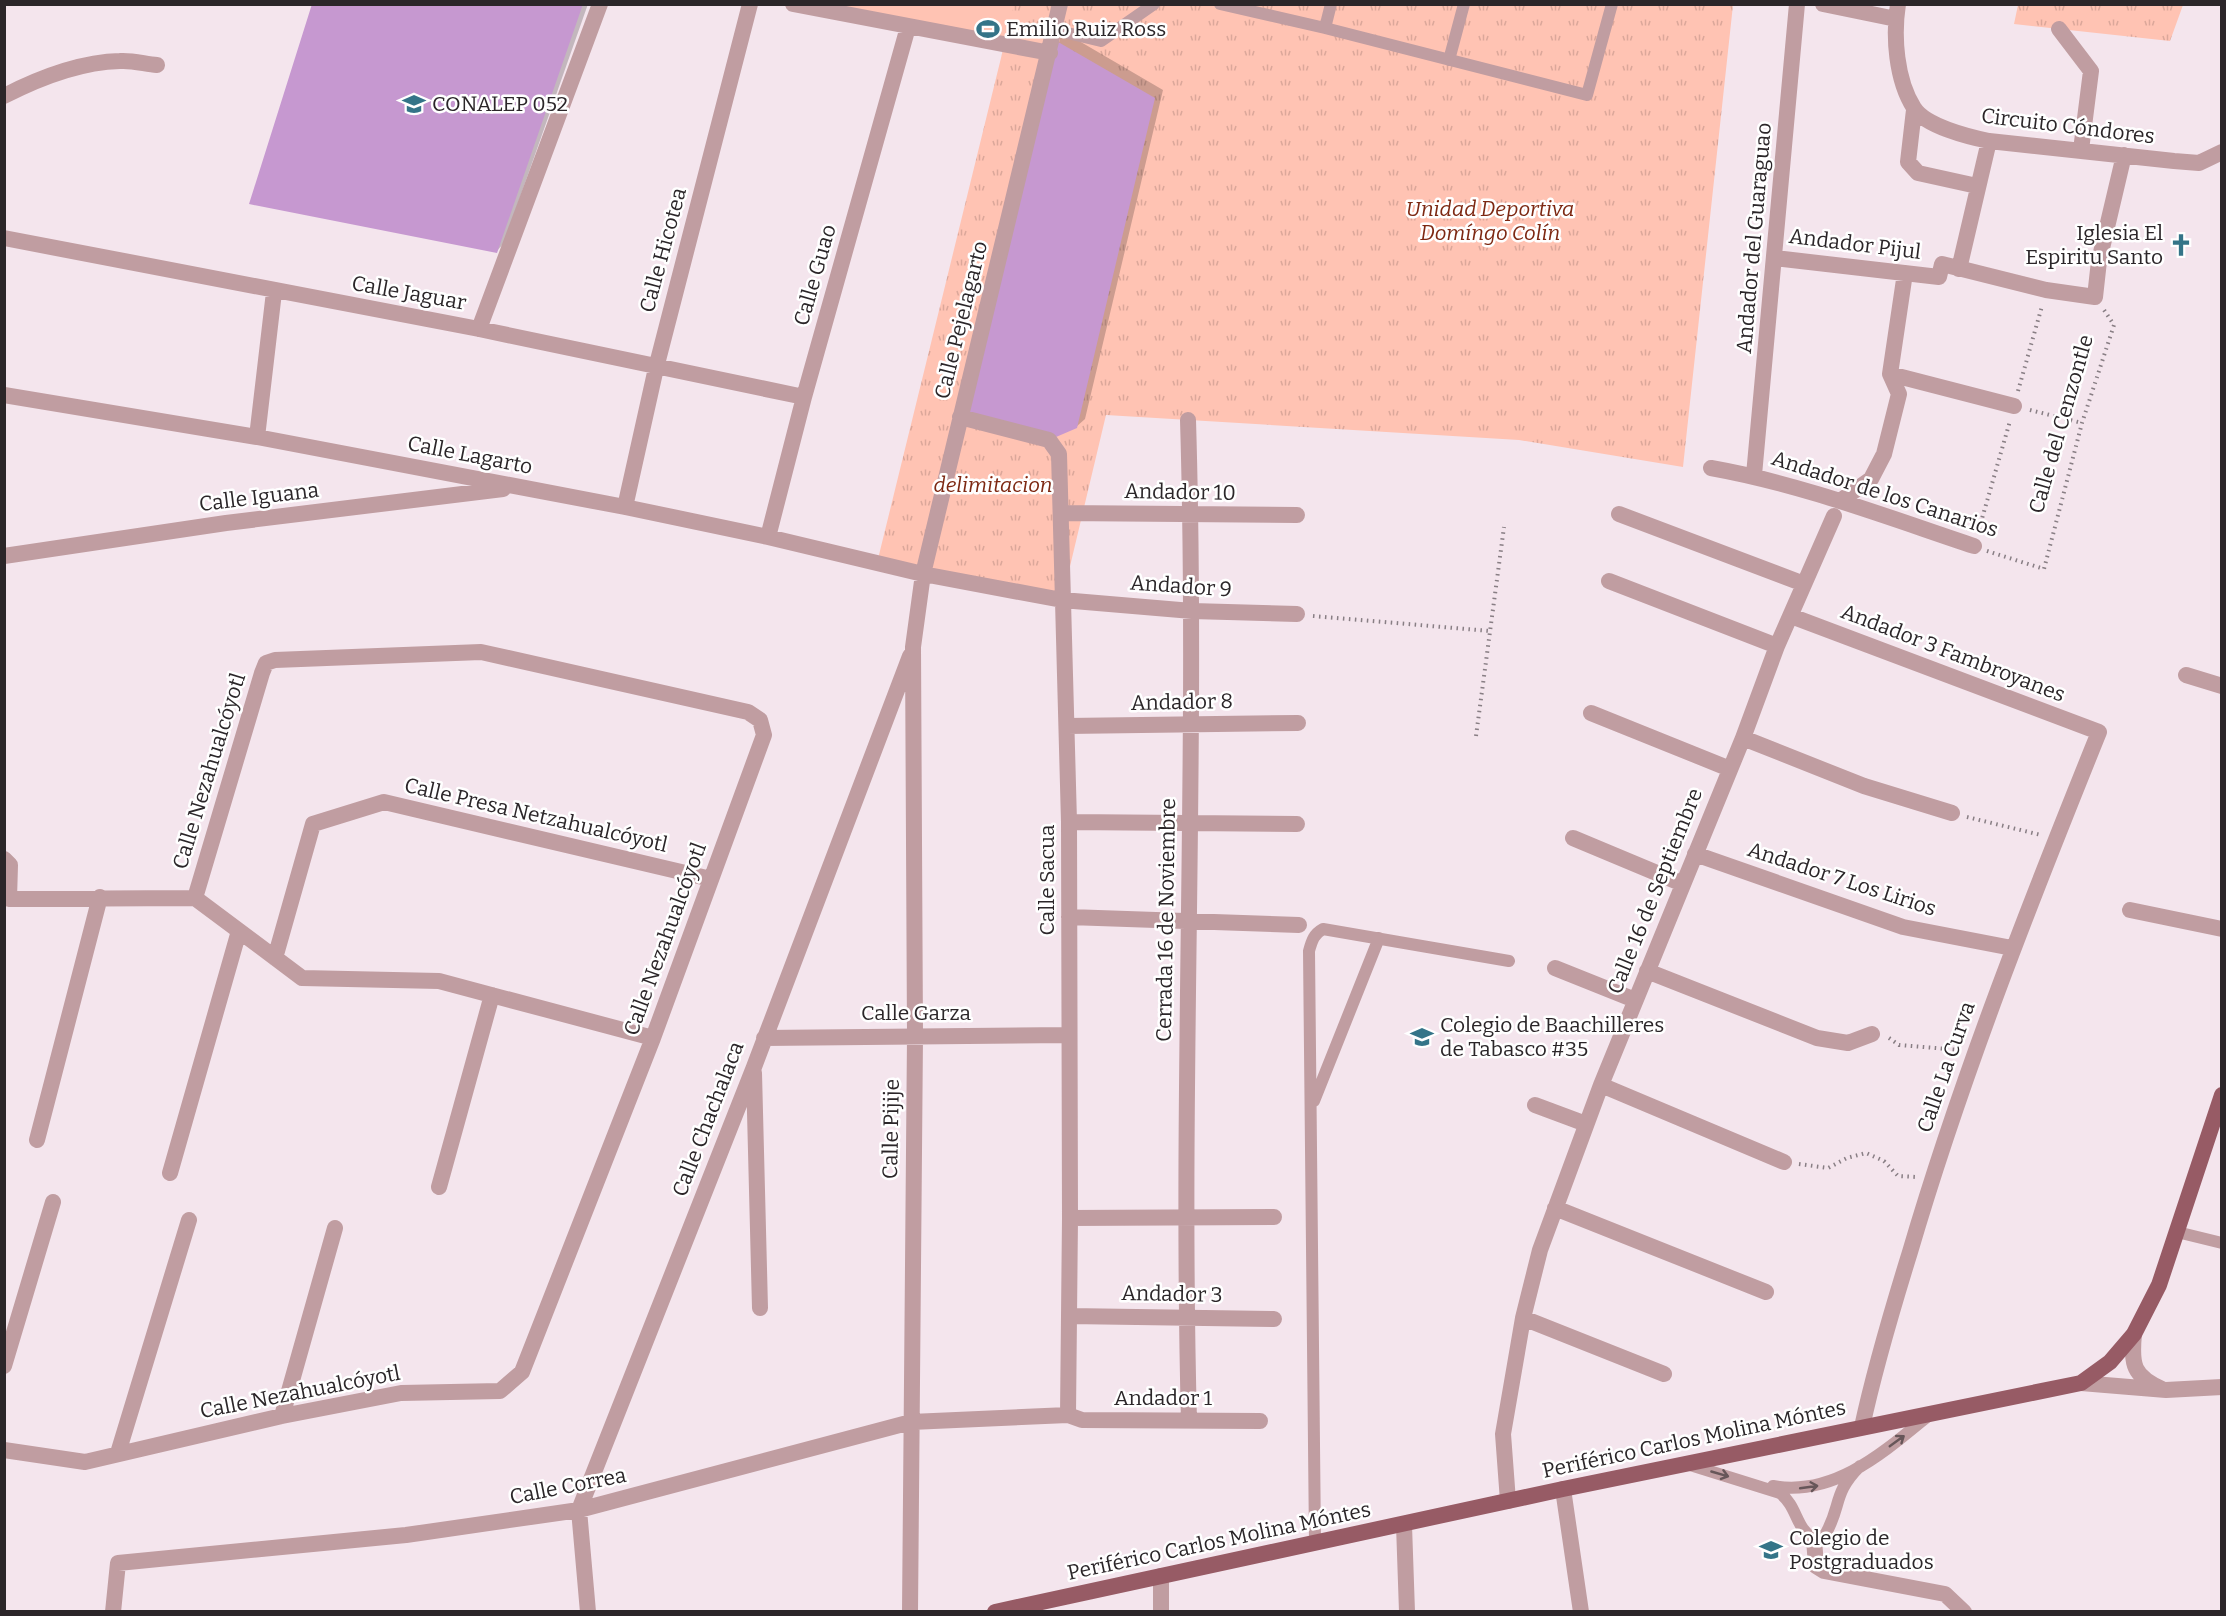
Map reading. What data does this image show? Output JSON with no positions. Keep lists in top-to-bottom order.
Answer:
{
  "streets": {
    "main road": ["Periférico Carlos Molina Móntes"],
    "street": [
      "Circuito Cóndores",
      "Andador del Guaraguao",
      "Andador Pijul",
      "Calle Hicotea",
      "Calle Guao",
      "Calle Jaguar",
      "Calle Pejelagarto",
      "Calle Lagarto",
      "Andador 10",
      "Andador de los Canarios",
      "Calle Iguana",
      "Andador 9",
      "Andador 3 Fambroyanes",
      "Andador 8",
      "Calle Nezahualcóyotl",
      "Calle Presa Netzahualcóyotl",
      "Andador 7 Los Lirios",
      "Calle Sacua",
      "Calle 16 de Septiembre",
      "Cerrada 16 de Noviembre",
      "Calle Garza",
      "Calle La Curva",
      "Calle Chachalaca",
      "Calle Pijije",
      "Andador 3",
      "Andador 1",
      "Calle Correa"
    ],
    "path": ["Calle del Cenzontle"]
  },
  "crossings": [
    ["Andador del Guaraguao", "Andador Pijul"],
    ["Andador del Guaraguao", "Andador de los Canarios"],
    ["Calle Hicotea", "Calle Jaguar"],
    ["Calle Hicotea", "Calle Lagarto"],
    ["Calle Guao", "Calle Jaguar"],
    ["Calle Guao", "Calle Lagarto"],
    ["Calle Pejelagarto", "Calle Lagarto"],
    ["Calle Pejelagarto", "Andador 9"],
    ["Calle Pejelagarto", "Calle Sacua"],
    ["Calle Pejelagarto", "Calle Chachalaca"],
    ["Calle Pejelagarto", "Calle Pijije"],
    ["Calle del Cenzontle", "Andador de los Canarios"],
    ["Calle Lagarto", "Calle Iguana"],
    ["Calle Lagarto", "Andador 9"],
    ["Andador 10", "Calle Sacua"],
    ["Andador 10", "Cerrada 16 de Noviembre"],
    ["Andador de los Canarios", "Calle 16 de Septiembre"],
    ["Andador 9", "Calle Sacua"],
    ["Andador 9", "Cerrada 16 de Noviembre"],
    ["Andador 3 Fambroyanes", "Calle 16 de Septiembre"],
    ["Andador 3 Fambroyanes", "Calle La Curva"],
    ["Andador 8", "Calle Sacua"],
    ["Andador 8", "Cerrada 16 de Noviembre"],
    ["Calle Nezahualcóyotl", "Calle Presa Netzahualcóyotl"],
    ["Andador 7 Los Lirios", "Calle 16 de Septiembre"],
    ["Andador 7 Los Lirios", "Calle La Curva"],
    ["Calle Sacua", "Calle Garza"],
    ["Calle Sacua", "Andador 3"],
    ["Calle Sacua", "Andador 1"],
    ["Calle Sacua", "Calle Correa"],
    ["Calle 16 de Septiembre", "Periférico Carlos Molina Móntes"],
    ["Cerrada 16 de Noviembre", "Andador 3"],
    ["Cerrada 16 de Noviembre", "Andador 1"],
    ["Calle Garza", "Calle Chachalaca"],
    ["Calle Garza", "Calle Pijije"],
    ["Calle La Curva", "Periférico Carlos Molina Móntes"],
    ["Calle Chachalaca", "Calle Pijije"],
    ["Calle Chachalaca", "Calle Correa"],
    ["Calle Pijije", "Calle Correa"],
    ["Andador 1", "Calle Correa"]
  ],
  "parks": ["Unidad Deportiva Domíngo Colín", "delimitacion"],
  "places": {
    "sports": ["Emilio Ruiz Ross"],
    "school or university": ["CONALEP 052", "Colegio de Baachilleres de Tabasco #35", "Colegio de Postgraduados"],
    "church": ["Iglesia El Espiritu Santo"]
  }
}
